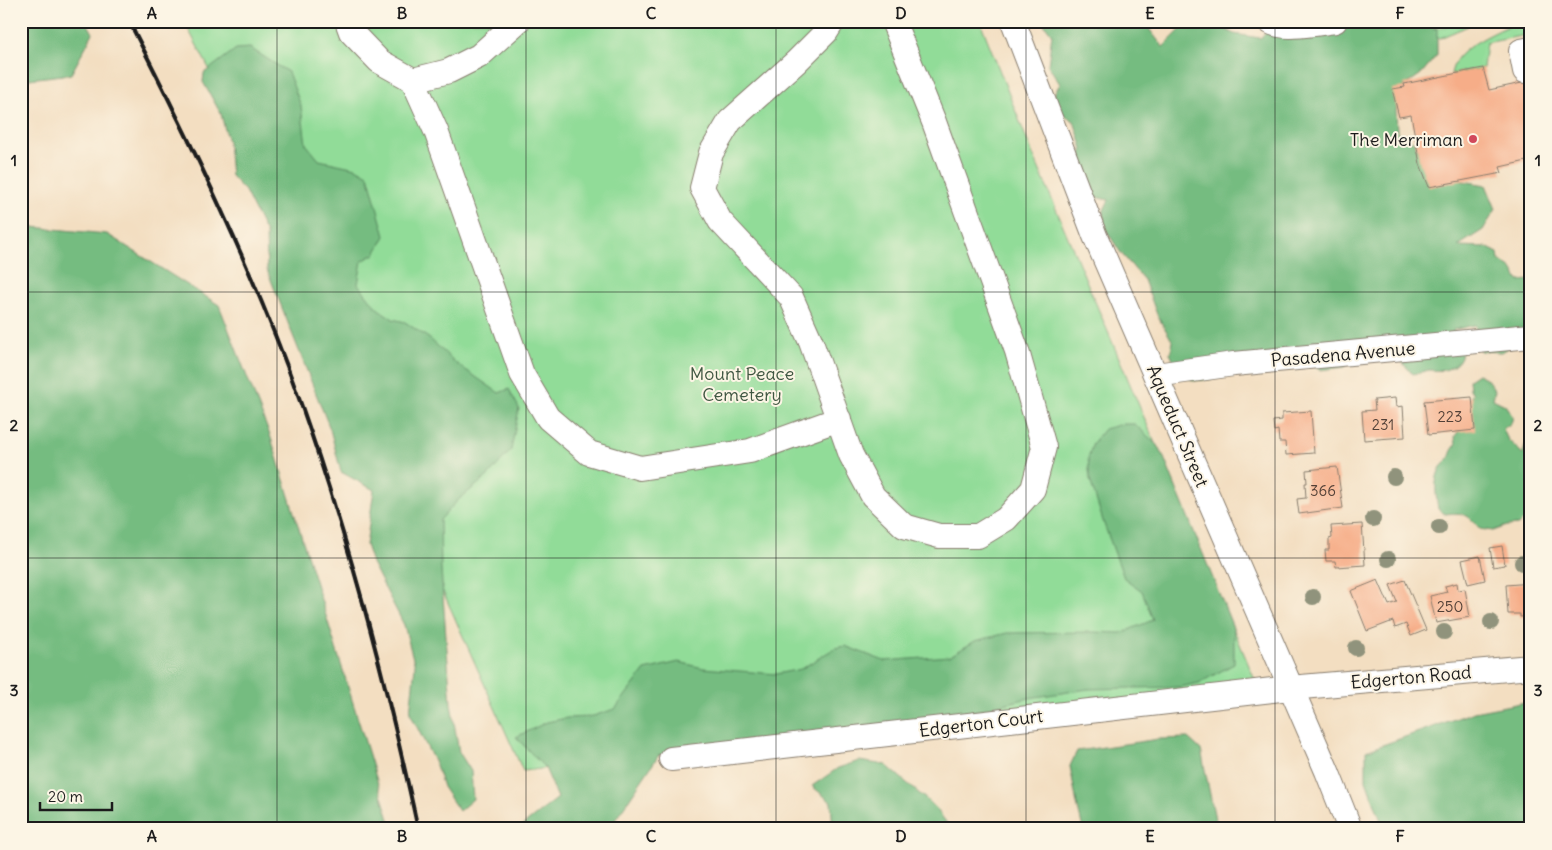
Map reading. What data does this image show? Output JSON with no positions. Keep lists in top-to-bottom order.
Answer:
{
  "streets": {
    "street": [
      "Pasadena Avenue",
      "Aqueduct Street",
      "Edgerton Road",
      "Edgerton Court"
    ]
  },
  "crossings": [
    ["Pasadena Avenue", "Aqueduct Street"],
    ["Aqueduct Street", "Edgerton Road"],
    ["Aqueduct Street", "Edgerton Court"],
    ["Edgerton Road", "Edgerton Court"]
  ],
  "parks": ["Mount Peace Cemetery"],
  "places": ["The Merriman"],
  "house_numbers": [
    "223",
    "231",
    "366",
    "250"
  ],
  "scale_bar": "20 m",
  "grid": {
    "columns": [
      "A",
      "B",
      "C",
      "D",
      "E",
      "F"
    ],
    "rows": ["1", "2", "3"]
  }
}
